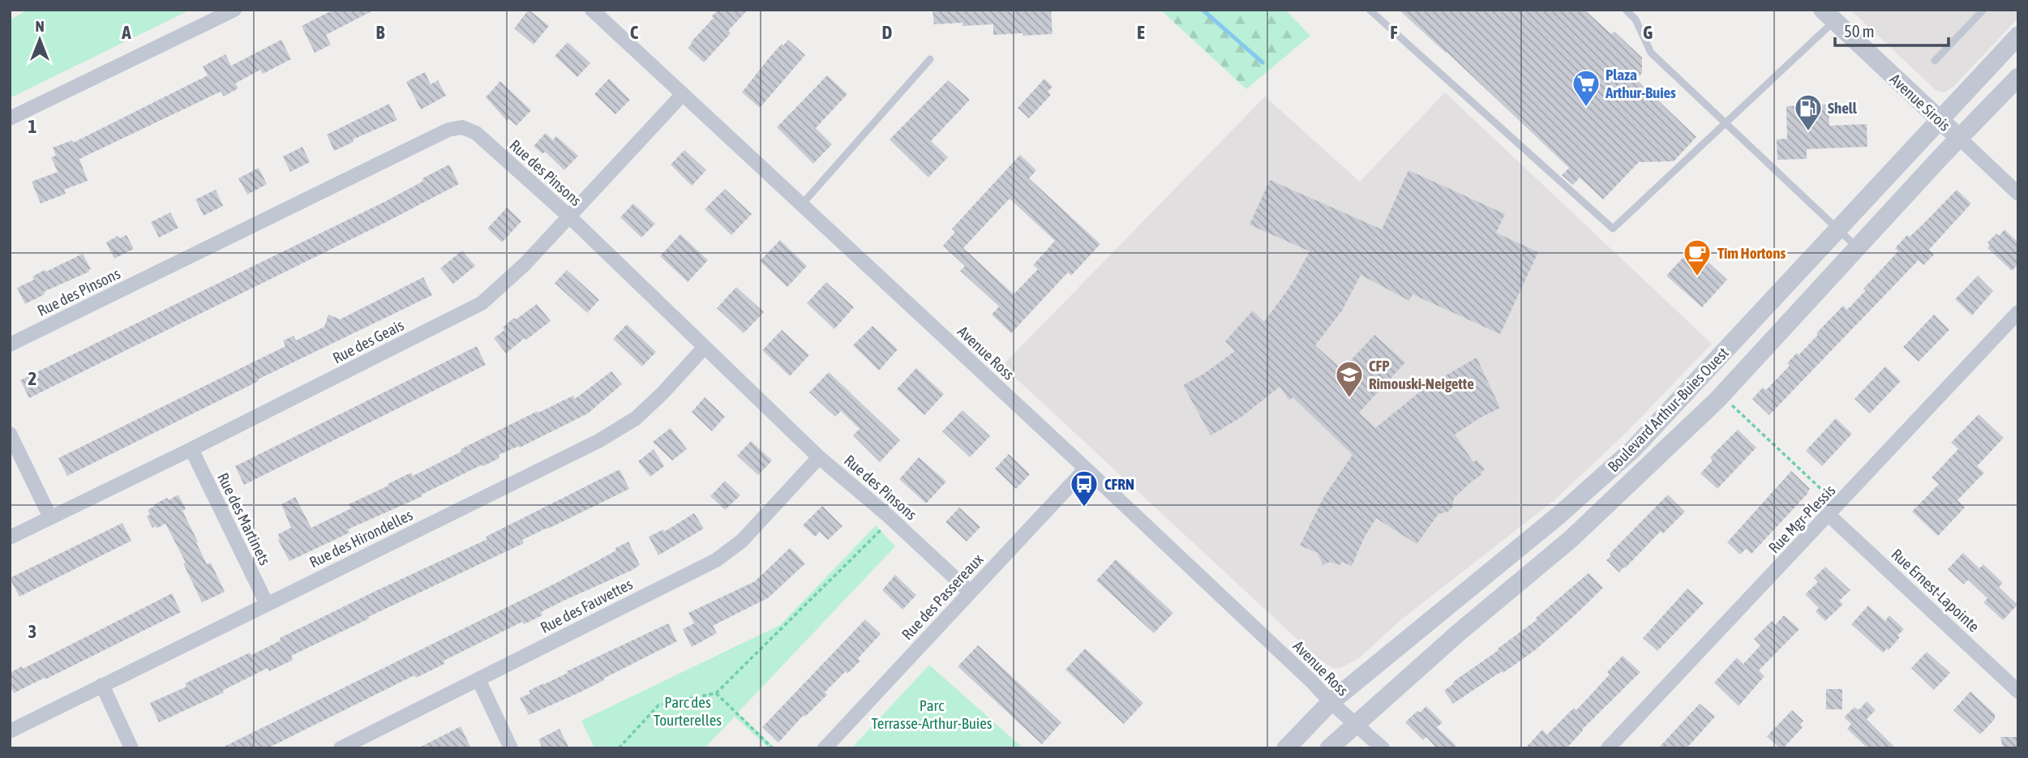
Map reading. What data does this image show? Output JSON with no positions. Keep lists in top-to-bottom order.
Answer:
{
  "streets": {
    "street": [
      "Avenue Sirois",
      "Rue des Pinsons",
      "Rue des Geais",
      "Avenue Ross",
      "Boulevard Arthur-Buies Ouest",
      "Rue des Martinets",
      "Rue Mgr-Plessis",
      "Rue des Hirondelles",
      "Rue Ernest-Lapointe",
      "Rue des Passereaux",
      "Rue des Fauvettes"
    ]
  },
  "crossings": [
    ["Avenue Sirois", "Boulevard Arthur-Buies Ouest"],
    ["Rue des Pinsons", "Rue des Geais"],
    ["Rue des Pinsons", "Rue des Hirondelles"],
    ["Rue des Pinsons", "Rue des Passereaux"],
    ["Rue des Pinsons", "Rue des Fauvettes"],
    ["Rue des Geais", "Avenue Ross"],
    ["Rue des Geais", "Rue des Martinets"],
    ["Avenue Ross", "Boulevard Arthur-Buies Ouest"],
    ["Avenue Ross", "Rue des Passereaux"],
    ["Rue des Martinets", "Rue des Hirondelles"],
    ["Rue Mgr-Plessis", "Rue Ernest-Lapointe"]
  ],
  "parks": ["Parc des Tourterelles", "Parc Terrasse-Arthur-Buies"],
  "places": {
    "supermarket": ["Plaza Arthur-Buies"],
    "fuel station": ["Shell"],
    "cafe": ["Tim Hortons"],
    "school or university": ["CFP Rimouski-Neigette"],
    "bus stop": ["CFRN"]
  },
  "scale_bar": "50 m",
  "north": "top",
  "grid": {
    "columns": [
      "A",
      "B",
      "C",
      "D",
      "E",
      "F",
      "G"
    ],
    "rows": ["1", "2", "3"]
  }
}
